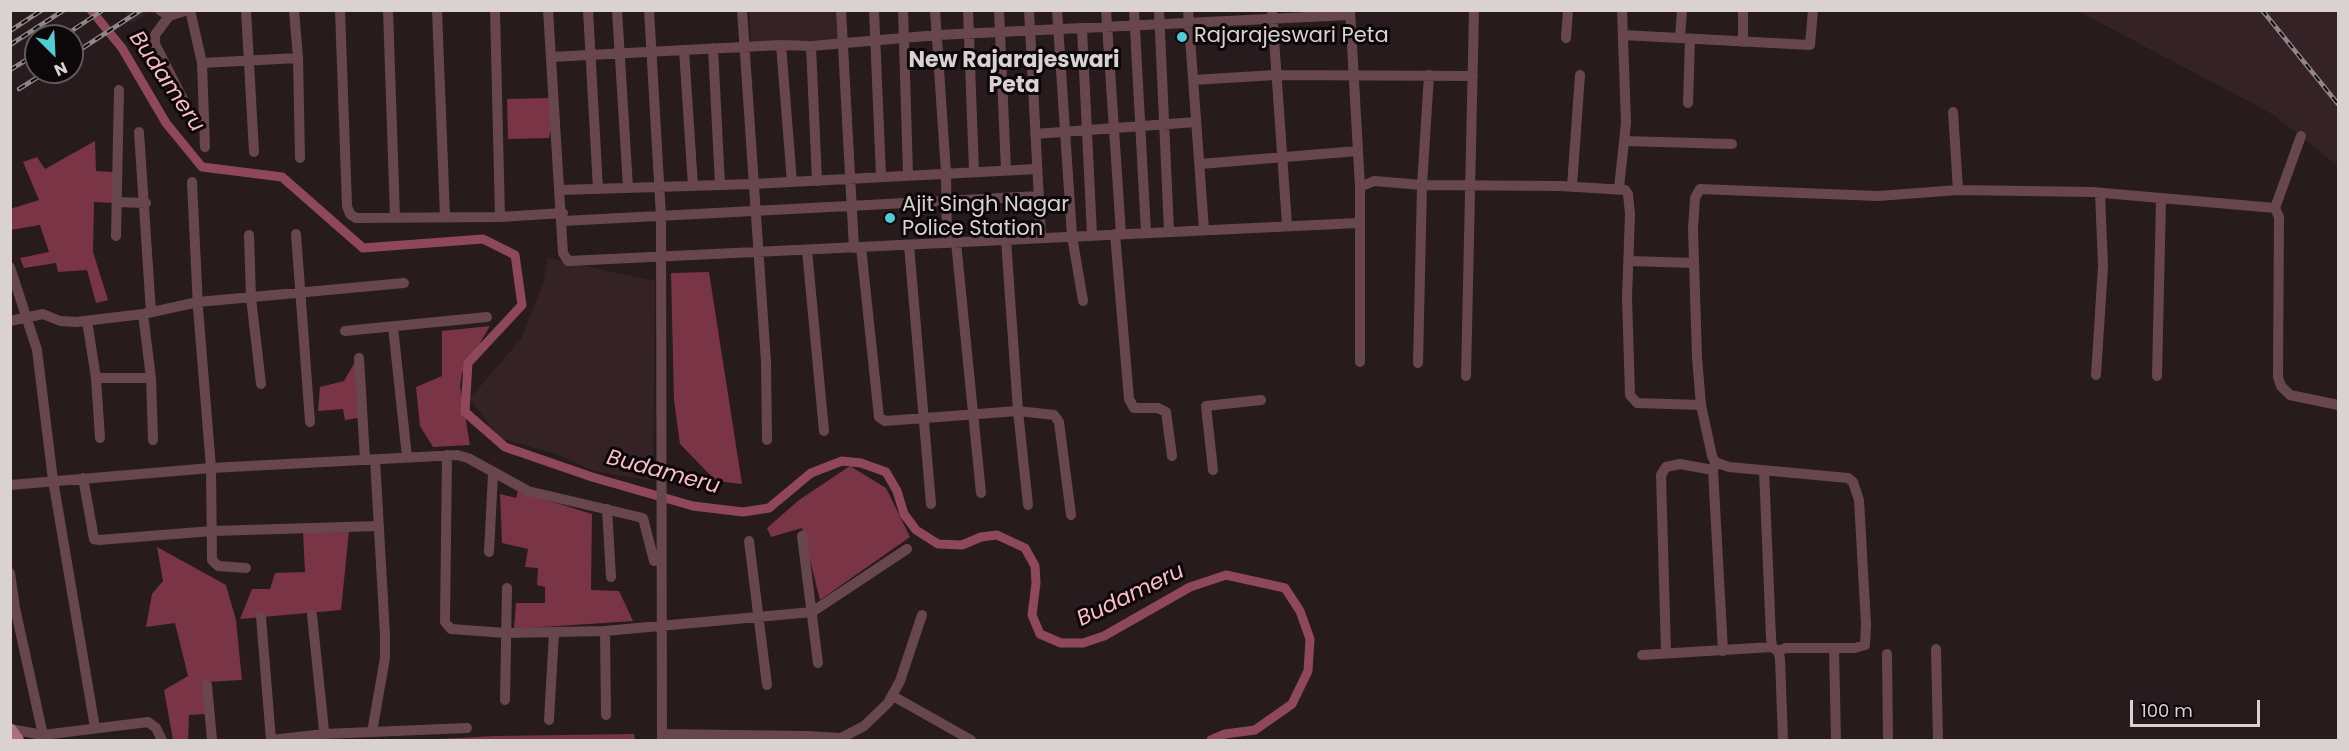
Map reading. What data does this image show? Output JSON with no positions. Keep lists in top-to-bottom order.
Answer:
{
  "districts": ["New Rajarajeswari Peta"],
  "water": ["Budameru"],
  "places": ["Rajarajeswari Peta", "Ajit Singh Nagar Police Station"],
  "scale_bar": "100 m",
  "north": "bottom right"
}
